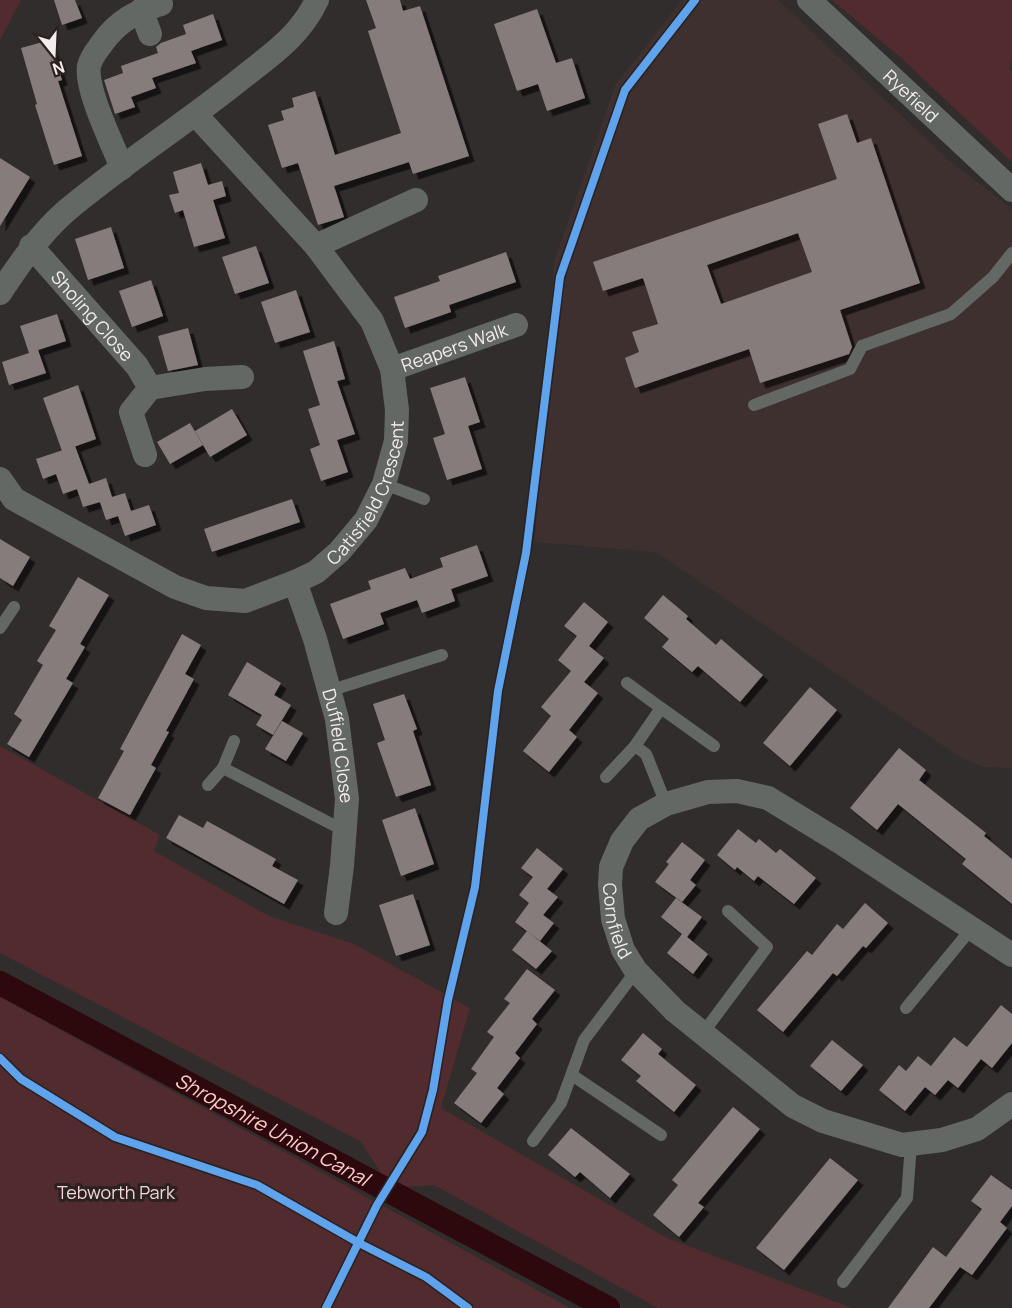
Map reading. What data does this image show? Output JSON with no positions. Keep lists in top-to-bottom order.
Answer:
{
  "streets": {
    "street": [
      "Ryefield",
      "Sholing Close",
      "Reapers Walk",
      "Catisfield Crescent",
      "Duffield Close",
      "Cornfield"
    ]
  },
  "crossings": [
    ["Reapers Walk", "Catisfield Crescent"],
    ["Catisfield Crescent", "Duffield Close"]
  ],
  "water": ["Shropshire Union Canal"],
  "parks": ["Tebworth Park"],
  "north": "bottom"
}
